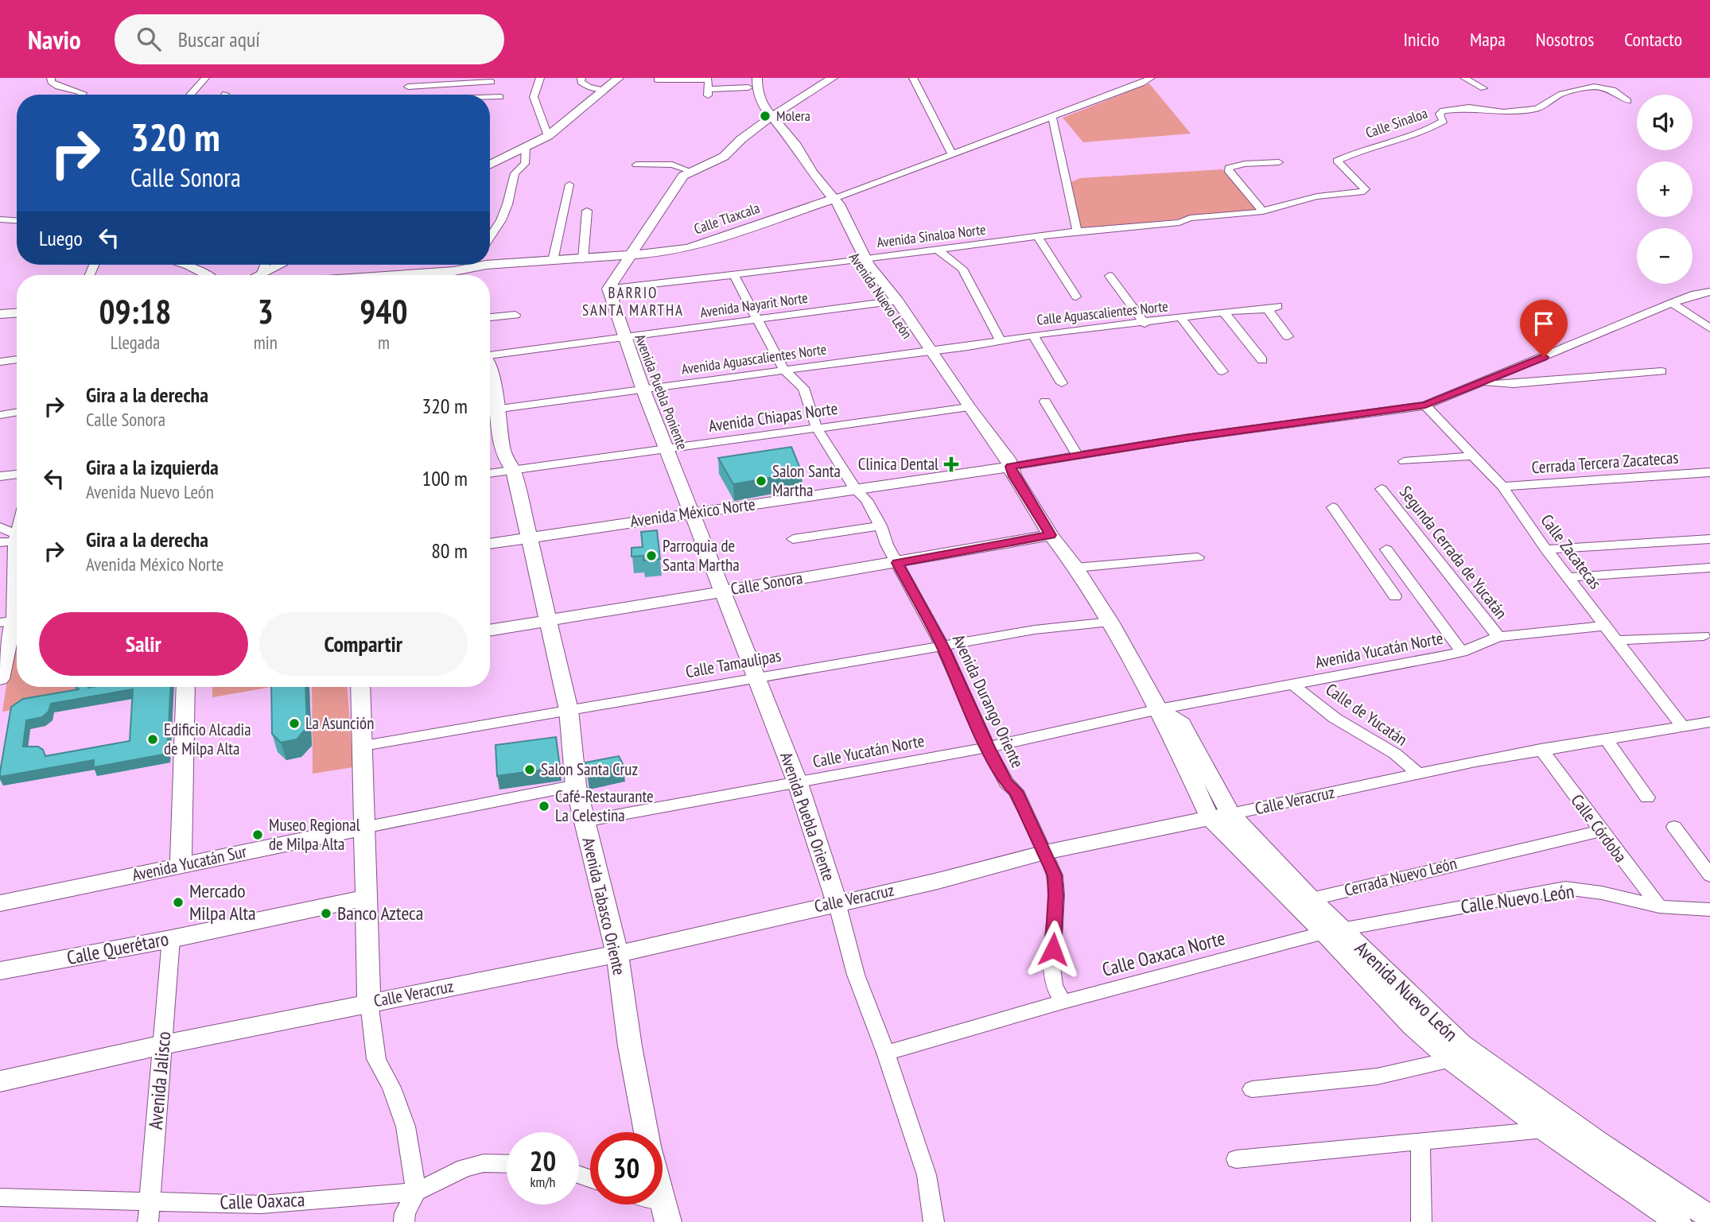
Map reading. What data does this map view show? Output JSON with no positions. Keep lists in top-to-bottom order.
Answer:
{
  "streets": {
    "main road": ["Avenida Nuevo León"],
    "street": [
      "Calle Sinaloa",
      "Calle Tlaxcala",
      "Avenida Sinaloa Norte",
      "Avenida Nayarit Norte",
      "Calle Aguascalientes Norte",
      "Avenida Aguascalientes Norte",
      "Avenida Puebla Poniente",
      "Avenida Chiapas Norte",
      "Cerrada Tercera Zacatecas",
      "Avenida México Norte",
      "Calle Zacatecas",
      "Segunda Cerrada de Yucatán",
      "Calle Sonora",
      "Avenida Yucatán Norte",
      "Calle Tamaulipas",
      "Avenida Durango Oriente",
      "Calle de Yucatán",
      "Calle Yucatán Norte",
      "Calle Veracruz",
      "Avenida Puebla Oriente",
      "Calle Córdoba",
      "Avenida Yucatán Sur",
      "Cerrada Nuevo León",
      "Calle Nuevo León",
      "Avenida Tabasco Oriente",
      "Calle Querétaro",
      "Calle Oaxaca Norte",
      "Avenida Jalisco",
      "Calle Oaxaca"
    ]
  },
  "crossings": [
    ["Calle Sinaloa", "Avenida Sinaloa Norte"],
    ["Calle Tlaxcala", "Avenida Nuevo León"],
    ["Avenida Sinaloa Norte", "Avenida Nuevo León"],
    ["Avenida Sinaloa Norte", "Avenida Puebla Poniente"],
    ["Avenida Sinaloa Norte", "Avenida Durango Oriente"],
    ["Avenida Nuevo León", "Avenida Nayarit Norte"],
    ["Avenida Nuevo León", "Calle Aguascalientes Norte"],
    ["Avenida Nuevo León", "Avenida Aguascalientes Norte"],
    ["Avenida Nuevo León", "Avenida Chiapas Norte"],
    ["Avenida Nuevo León", "Avenida México Norte"],
    ["Avenida Nuevo León", "Calle Sonora"],
    ["Avenida Nuevo León", "Avenida Yucatán Norte"],
    ["Avenida Nuevo León", "Calle Tamaulipas"],
    ["Avenida Nuevo León", "Calle Yucatán Norte"],
    ["Avenida Nuevo León", "Calle Veracruz"],
    ["Avenida Nuevo León", "Cerrada Nuevo León"],
    ["Avenida Nuevo León", "Calle Nuevo León"],
    ["Avenida Nuevo León", "Calle Oaxaca Norte"],
    ["Avenida Nayarit Norte", "Avenida Puebla Poniente"],
    ["Avenida Nayarit Norte", "Avenida Durango Oriente"],
    ["Calle Aguascalientes Norte", "Avenida Aguascalientes Norte"],
    ["Avenida Aguascalientes Norte", "Avenida Puebla Poniente"],
    ["Avenida Aguascalientes Norte", "Avenida Durango Oriente"],
    ["Avenida Puebla Poniente", "Avenida Chiapas Norte"],
    ["Avenida Puebla Poniente", "Avenida México Norte"],
    ["Avenida Puebla Poniente", "Avenida Puebla Oriente"],
    ["Avenida Chiapas Norte", "Avenida Durango Oriente"],
    ["Avenida Chiapas Norte", "Avenida Tabasco Oriente"],
    ["Cerrada Tercera Zacatecas", "Calle Zacatecas"],
    ["Avenida México Norte", "Calle Zacatecas"],
    ["Avenida México Norte", "Avenida Durango Oriente"],
    ["Avenida México Norte", "Avenida Puebla Oriente"],
    ["Avenida México Norte", "Avenida Tabasco Oriente"],
    ["Calle Zacatecas", "Avenida Yucatán Norte"],
    ["Calle Zacatecas", "Calle Veracruz"],
    ["Segunda Cerrada de Yucatán", "Avenida Yucatán Norte"],
    ["Calle Sonora", "Avenida Durango Oriente"],
    ["Calle Sonora", "Avenida Puebla Oriente"],
    ["Calle Sonora", "Avenida Tabasco Oriente"],
    ["Avenida Yucatán Norte", "Calle de Yucatán"],
    ["Avenida Yucatán Norte", "Calle Yucatán Norte"],
    ["Calle Tamaulipas", "Avenida Durango Oriente"],
    ["Calle Tamaulipas", "Avenida Puebla Oriente"],
    ["Calle Tamaulipas", "Avenida Tabasco Oriente"],
    ["Avenida Durango Oriente", "Calle Yucatán Norte"],
    ["Avenida Durango Oriente", "Calle Veracruz"],
    ["Avenida Durango Oriente", "Calle Oaxaca Norte"],
    ["Calle de Yucatán", "Calle Veracruz"],
    ["Calle Yucatán Norte", "Avenida Puebla Oriente"],
    ["Calle Yucatán Norte", "Avenida Tabasco Oriente"],
    ["Calle Veracruz", "Avenida Puebla Oriente"],
    ["Calle Veracruz", "Calle Córdoba"],
    ["Calle Veracruz", "Avenida Tabasco Oriente"],
    ["Calle Veracruz", "Avenida Jalisco"],
    ["Avenida Puebla Oriente", "Calle Oaxaca Norte"],
    ["Calle Córdoba", "Cerrada Nuevo León"],
    ["Calle Córdoba", "Calle Nuevo León"],
    ["Avenida Yucatán Sur", "Avenida Tabasco Oriente"],
    ["Calle Nuevo León", "Calle Oaxaca Norte"],
    ["Calle Querétaro", "Avenida Jalisco"],
    ["Avenida Jalisco", "Calle Oaxaca"]
  ],
  "districts": ["BARRIO SANTA MARTHA"],
  "places": {
    "other": [
      "Molera",
      "Salon Santa Martha",
      "Parroquia de Santa Martha",
      "La Asunción",
      "Edificio Alcadia de Milpa Alta",
      "Salon Santa Cruz",
      "Café-Restaurante La Celestina",
      "Museo Regional de Milpa Alta",
      "Mercado Milpa Alta",
      "Banco Azteca"
    ],
    "health": ["Clinica Dental"]
  },
  "page": {
    "header": "Navio",
    "search": "Buscar aquí",
    "nav": [
      "Inicio",
      "Mapa",
      "Nosotros",
      "Contacto"
    ],
    "map_buttons": ["+", "−"],
    "turn": ["320 m", "Calle Sonora"],
    "then": "Luego",
    "eta": [
      "09:18",
      "Llegada",
      "3",
      "min",
      "940",
      "m"
    ],
    "list": [
      {
        "name": "Gira a la derecha",
        "note": "Calle Sonora",
        "value": "320 m"
      },
      {
        "name": "Gira a la izquierda",
        "note": "Avenida Nuevo León",
        "value": "100 m"
      },
      {
        "name": "Gira a la derecha",
        "note": "Avenida México Norte",
        "value": "80 m"
      }
    ],
    "buttons": ["Salir", "Compartir"],
    "speed": "20 km/h",
    "limit": "30"
  }
}
